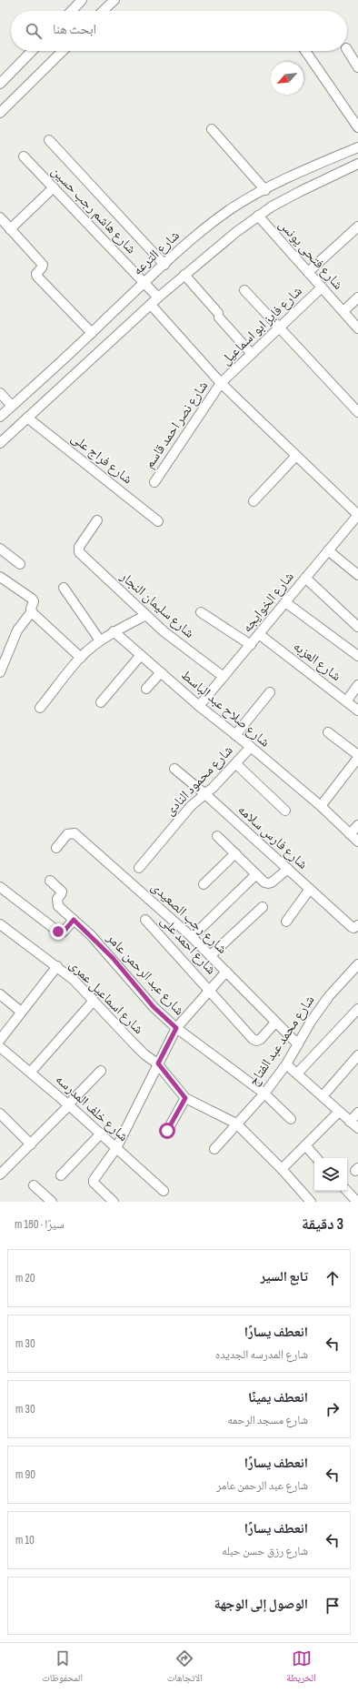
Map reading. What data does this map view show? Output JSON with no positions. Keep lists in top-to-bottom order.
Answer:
{
  "streets": {
    "street": [
      "شارع هاشم رجب حسين",
      "شارع الترعه",
      "شارع فتحى يونس",
      "شارع فايز ابو اسماعيل",
      "شارع نصر احمد قاسم",
      "شارع فراج على",
      "شارع الخوايجه",
      "شارع سليمان النجار",
      "شارع العزبه",
      "شارع صلاح عبد الباسط",
      "شارع محمود النادى",
      "شارع فارس سلامه",
      "شارع رجب الصعيدى",
      "شارع احمد على",
      "شارع عبد الرحمن عامر",
      "شارع اسماعيل عمرى",
      "شارع محمد عبد الفتاح",
      "شارع خلف المدرسه"
    ]
  },
  "crossings": [
    ["شارع هاشم رجب حسين", "شارع الترعه"],
    ["شارع فتحى يونس", "شارع فايز ابو اسماعيل"],
    ["شارع فايز ابو اسماعيل", "شارع نصر احمد قاسم"],
    ["شارع الخوايجه", "شارع سليمان النجار"],
    ["شارع الخوايجه", "شارع العزبه"],
    ["شارع الخوايجه", "شارع صلاح عبد الباسط"],
    ["شارع صلاح عبد الباسط", "شارع محمود النادى"],
    ["شارع محمود النادى", "شارع فارس سلامه"],
    ["شارع رجب الصعيدى", "شارع احمد على"],
    ["شارع رجب الصعيدى", "شارع محمد عبد الفتاح"],
    ["شارع عبد الرحمن عامر", "شارع محمد عبد الفتاح"]
  ],
  "north": "bottom left",
  "page": {
    "search": "ابحث هنا",
    "heading": ["3 دقيقة", "سيرًا · 180 m"],
    "list": [
      ["تابع السير", "20 m"],
      ["انعطف يسارًا", "شارع المدرسه الجديده", "30 m"],
      ["انعطف يمينًا", "شارع مسجد الرحمه", "30 m"],
      ["انعطف يسارًا", "شارع عبد الرحمن عامر", "90 m"],
      ["انعطف يسارًا", "شارع رزق حسن حبله", "10 m"],
      "الوصول إلى الوجهة"
    ],
    "nav": ["الخريطة", "الاتجاهات", "المحفوظات"]
  }
}
